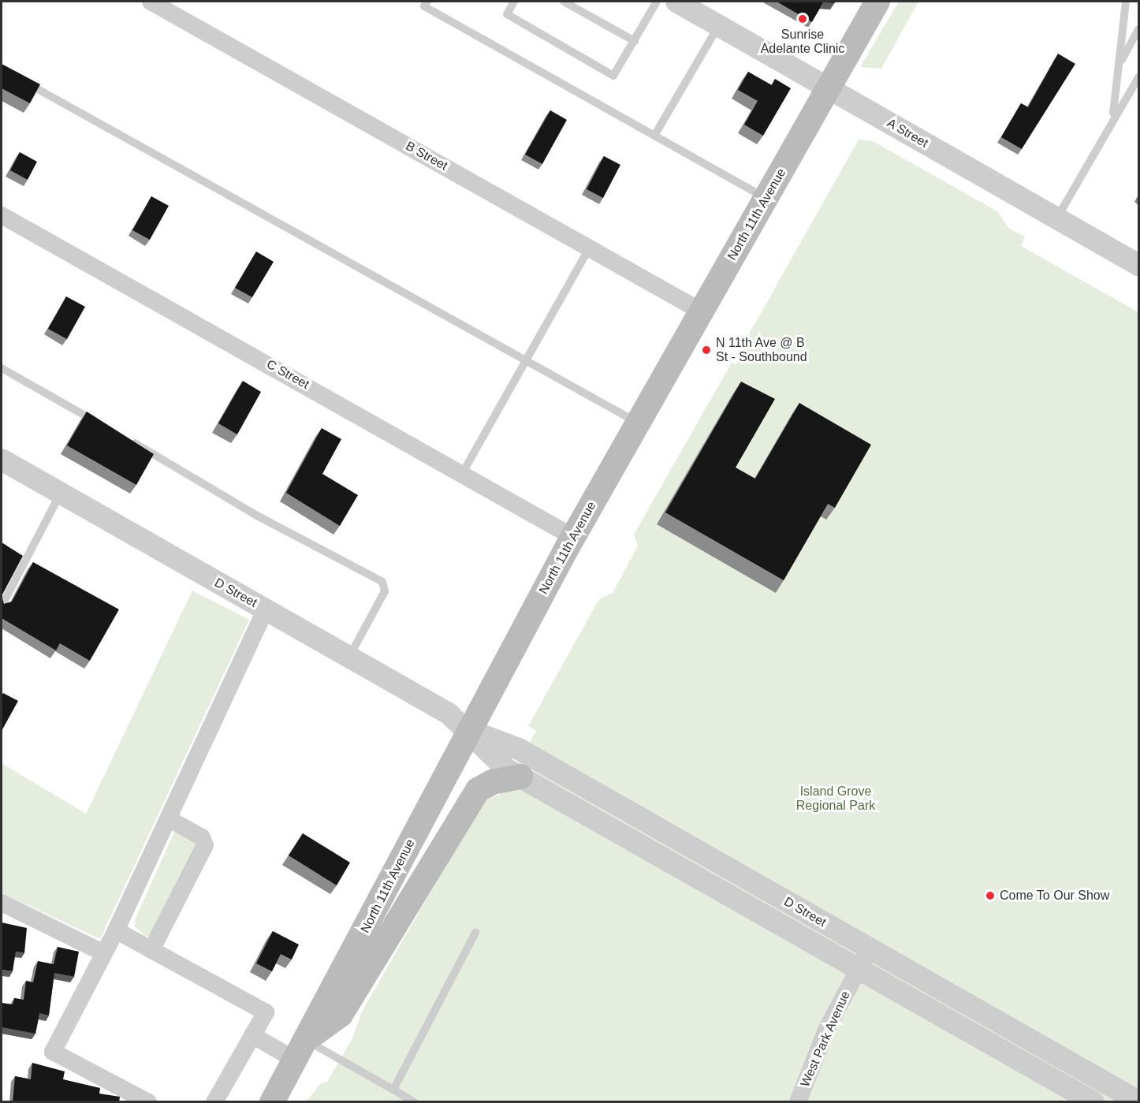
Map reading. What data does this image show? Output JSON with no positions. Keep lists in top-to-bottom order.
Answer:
{
  "streets": {
    "main road": ["North 11th Avenue"],
    "street": [
      "A Street",
      "B Street",
      "C Street",
      "D Street",
      "West Park Avenue"
    ]
  },
  "crossings": [
    ["A Street", "North 11th Avenue"],
    ["B Street", "North 11th Avenue"],
    ["North 11th Avenue", "C Street"],
    ["North 11th Avenue", "D Street"],
    ["D Street", "West Park Avenue"]
  ],
  "parks": ["Island Grove Regional Park"],
  "places": ["Sunrise Adelante Clinic", "N 11th Ave @ B St - Southbound", "Come To Our Show"]
}
